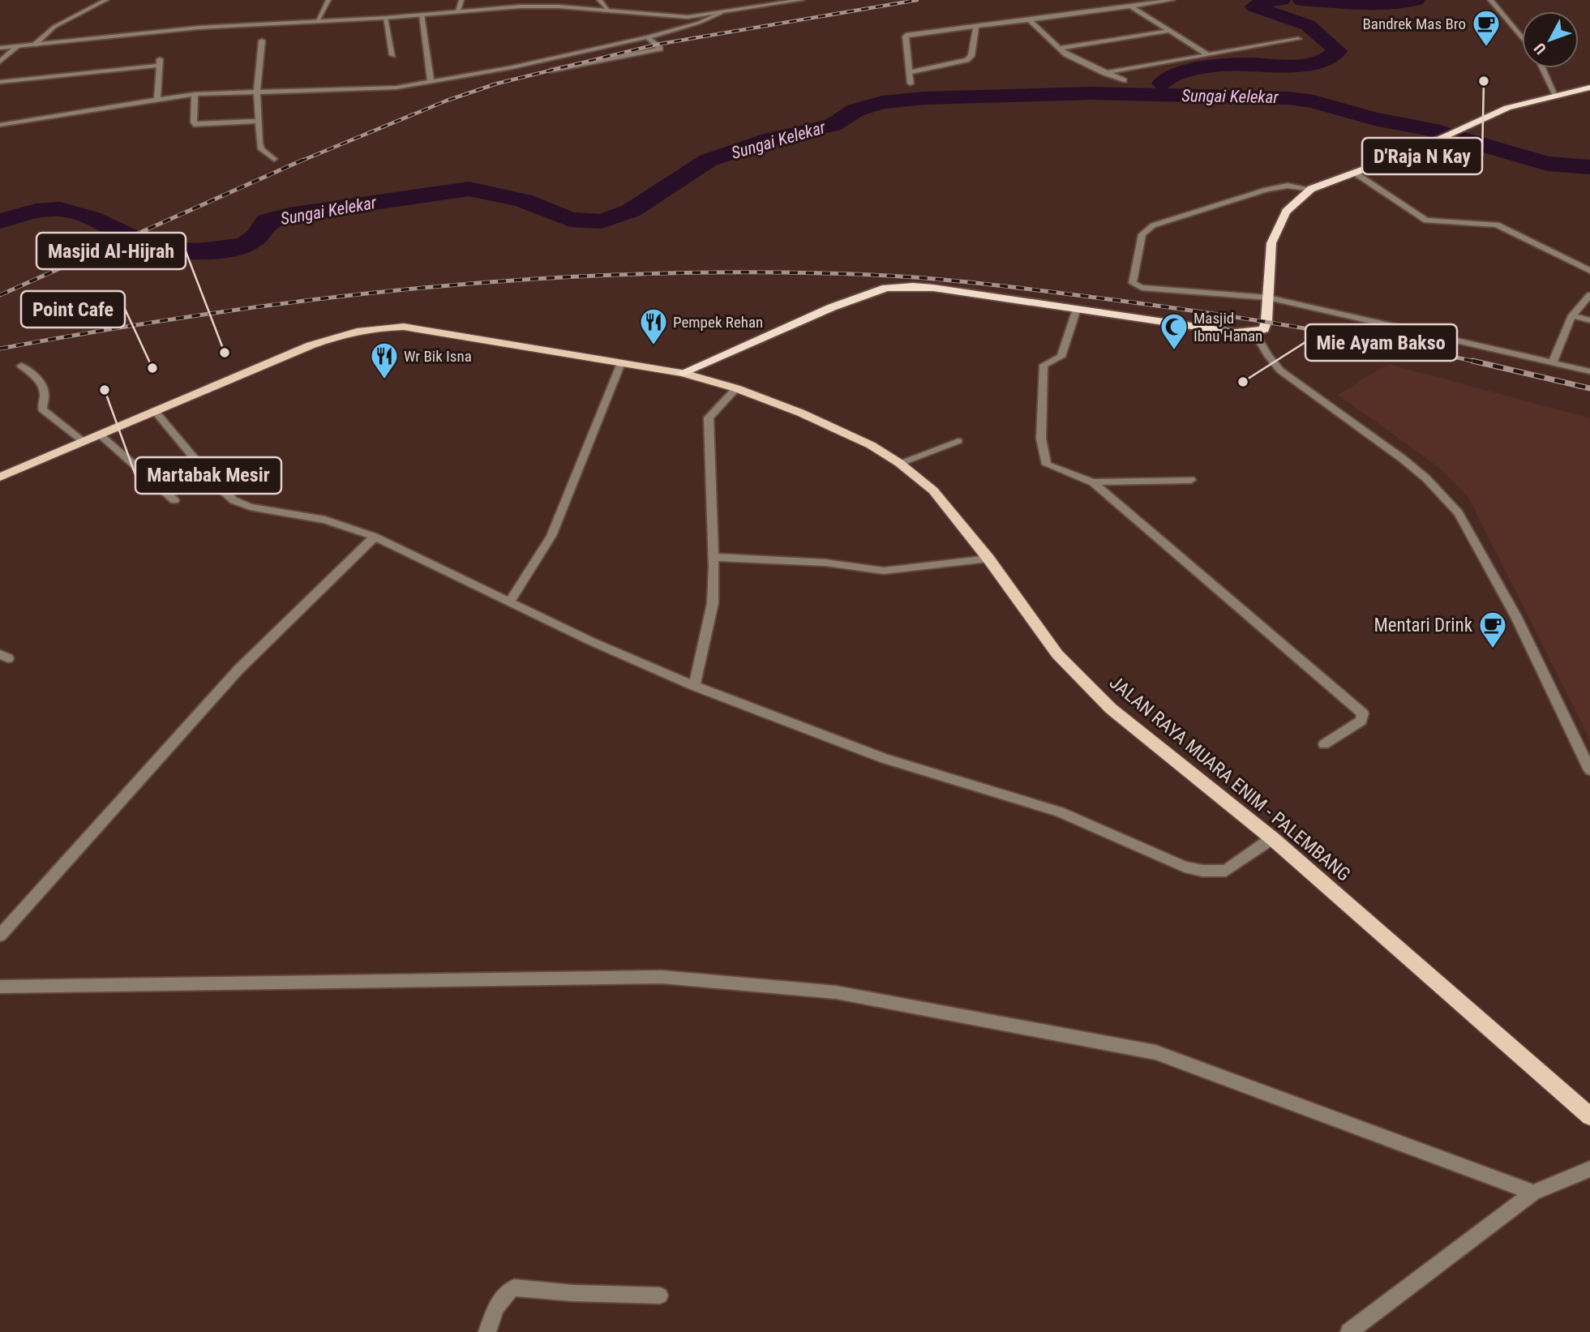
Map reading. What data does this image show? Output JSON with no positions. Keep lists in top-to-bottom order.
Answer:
{
  "streets": {
    "main road": ["JALAN RAYA MUARA ENIM - PALEMBANG"]
  },
  "water": ["Sungai Kelekar"],
  "places": {
    "cafe": ["Bandrek Mas Bro", "Mentari Drink"],
    "other": [
      "D'Raja N Kay",
      "Masjid Al-Hijrah",
      "Point Cafe",
      "Mie Ayam Bakso",
      "Martabak Mesir"
    ],
    "restaurant": ["Pempek Rehan", "Wr Bik Isna"],
    "mosque": ["Masjid Ibnu Hanan"]
  },
  "north": "bottom left"
}
